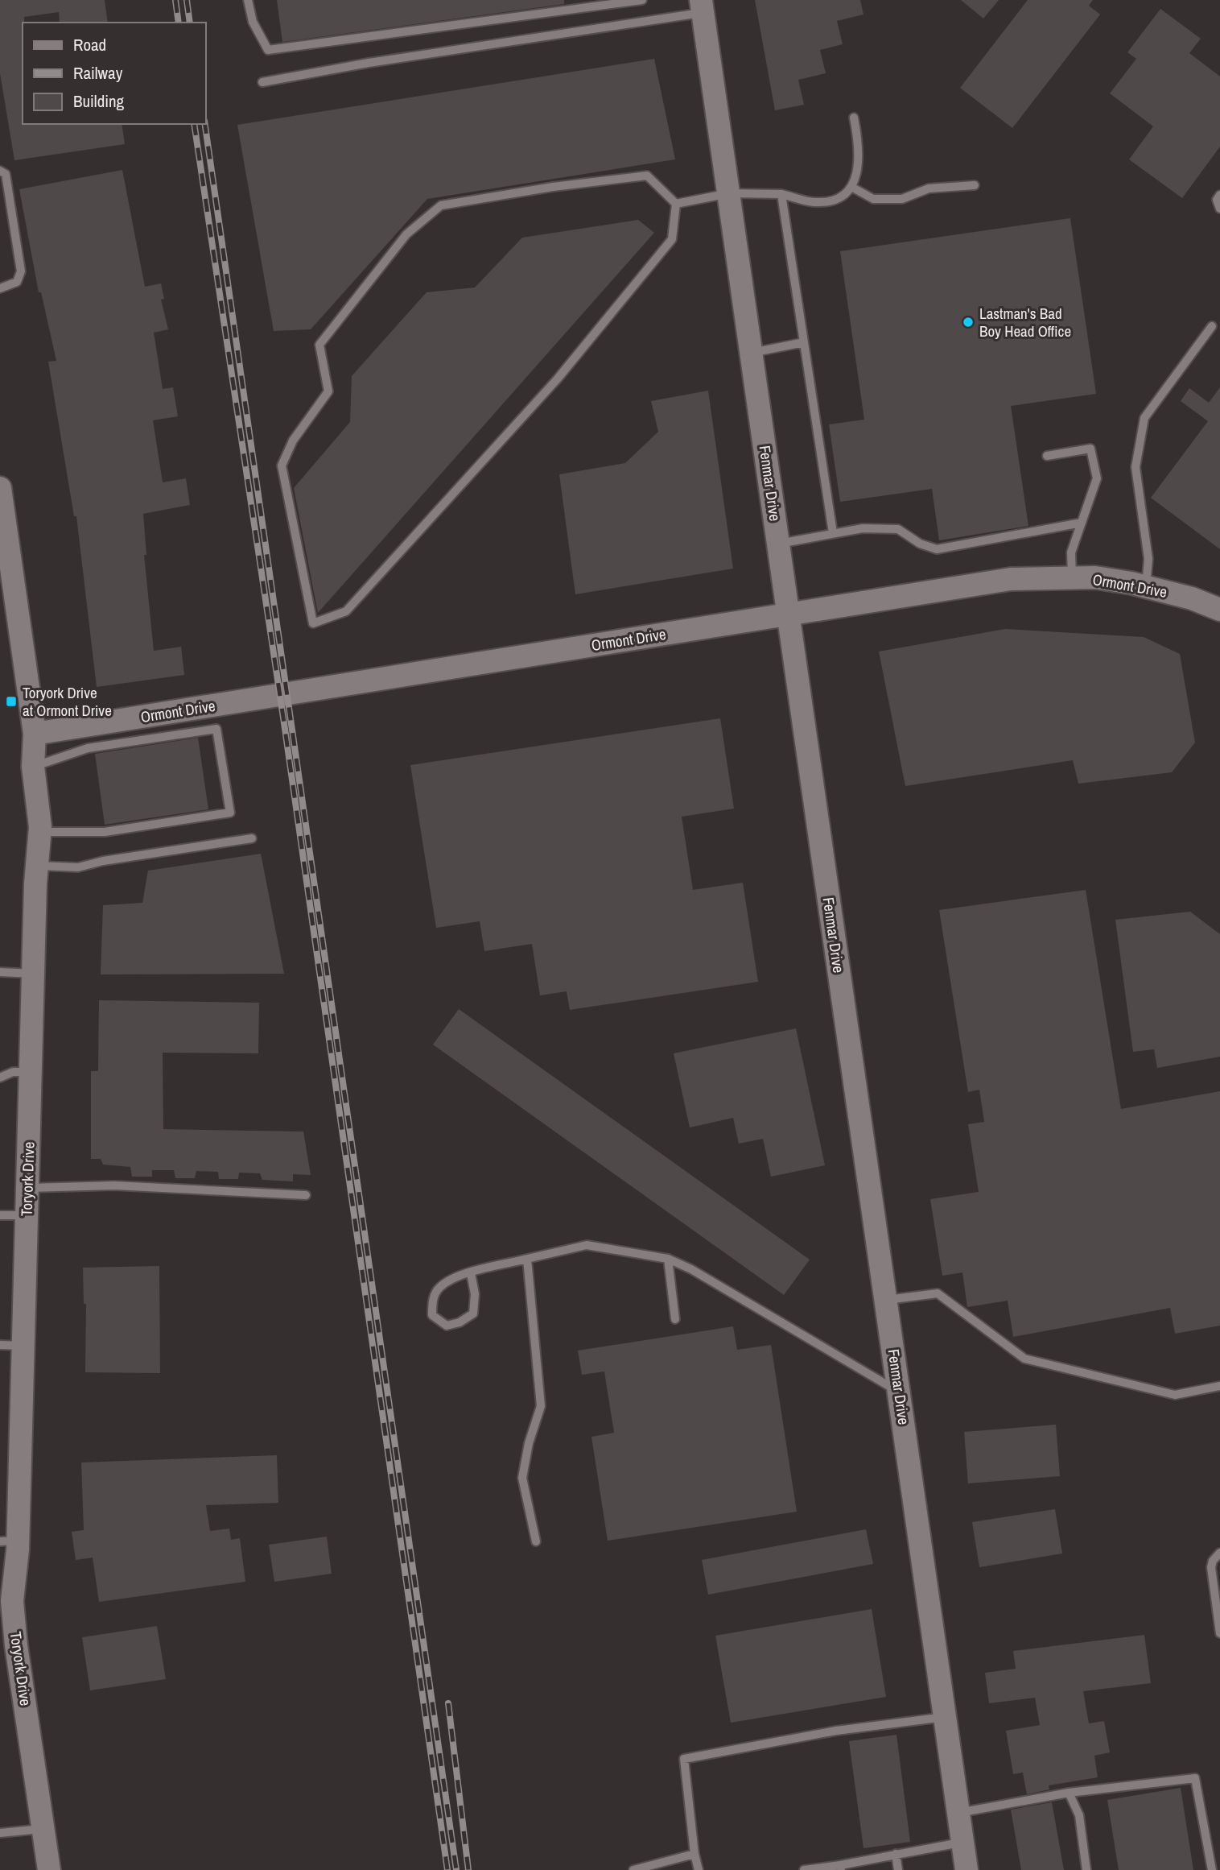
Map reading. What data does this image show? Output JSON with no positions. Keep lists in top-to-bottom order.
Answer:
{
  "streets": {
    "street": ["Fenmar Drive", "Ormont Drive", "Toryork Drive"]
  },
  "crossings": [
    ["Fenmar Drive", "Ormont Drive"],
    ["Ormont Drive", "Toryork Drive"]
  ],
  "places": {
    "other": ["Lastman's Bad Boy Head Office"],
    "transit": ["Toryork Drive at Ormont Drive"]
  },
  "legend": ["Road", "Railway", "Building"]
}
